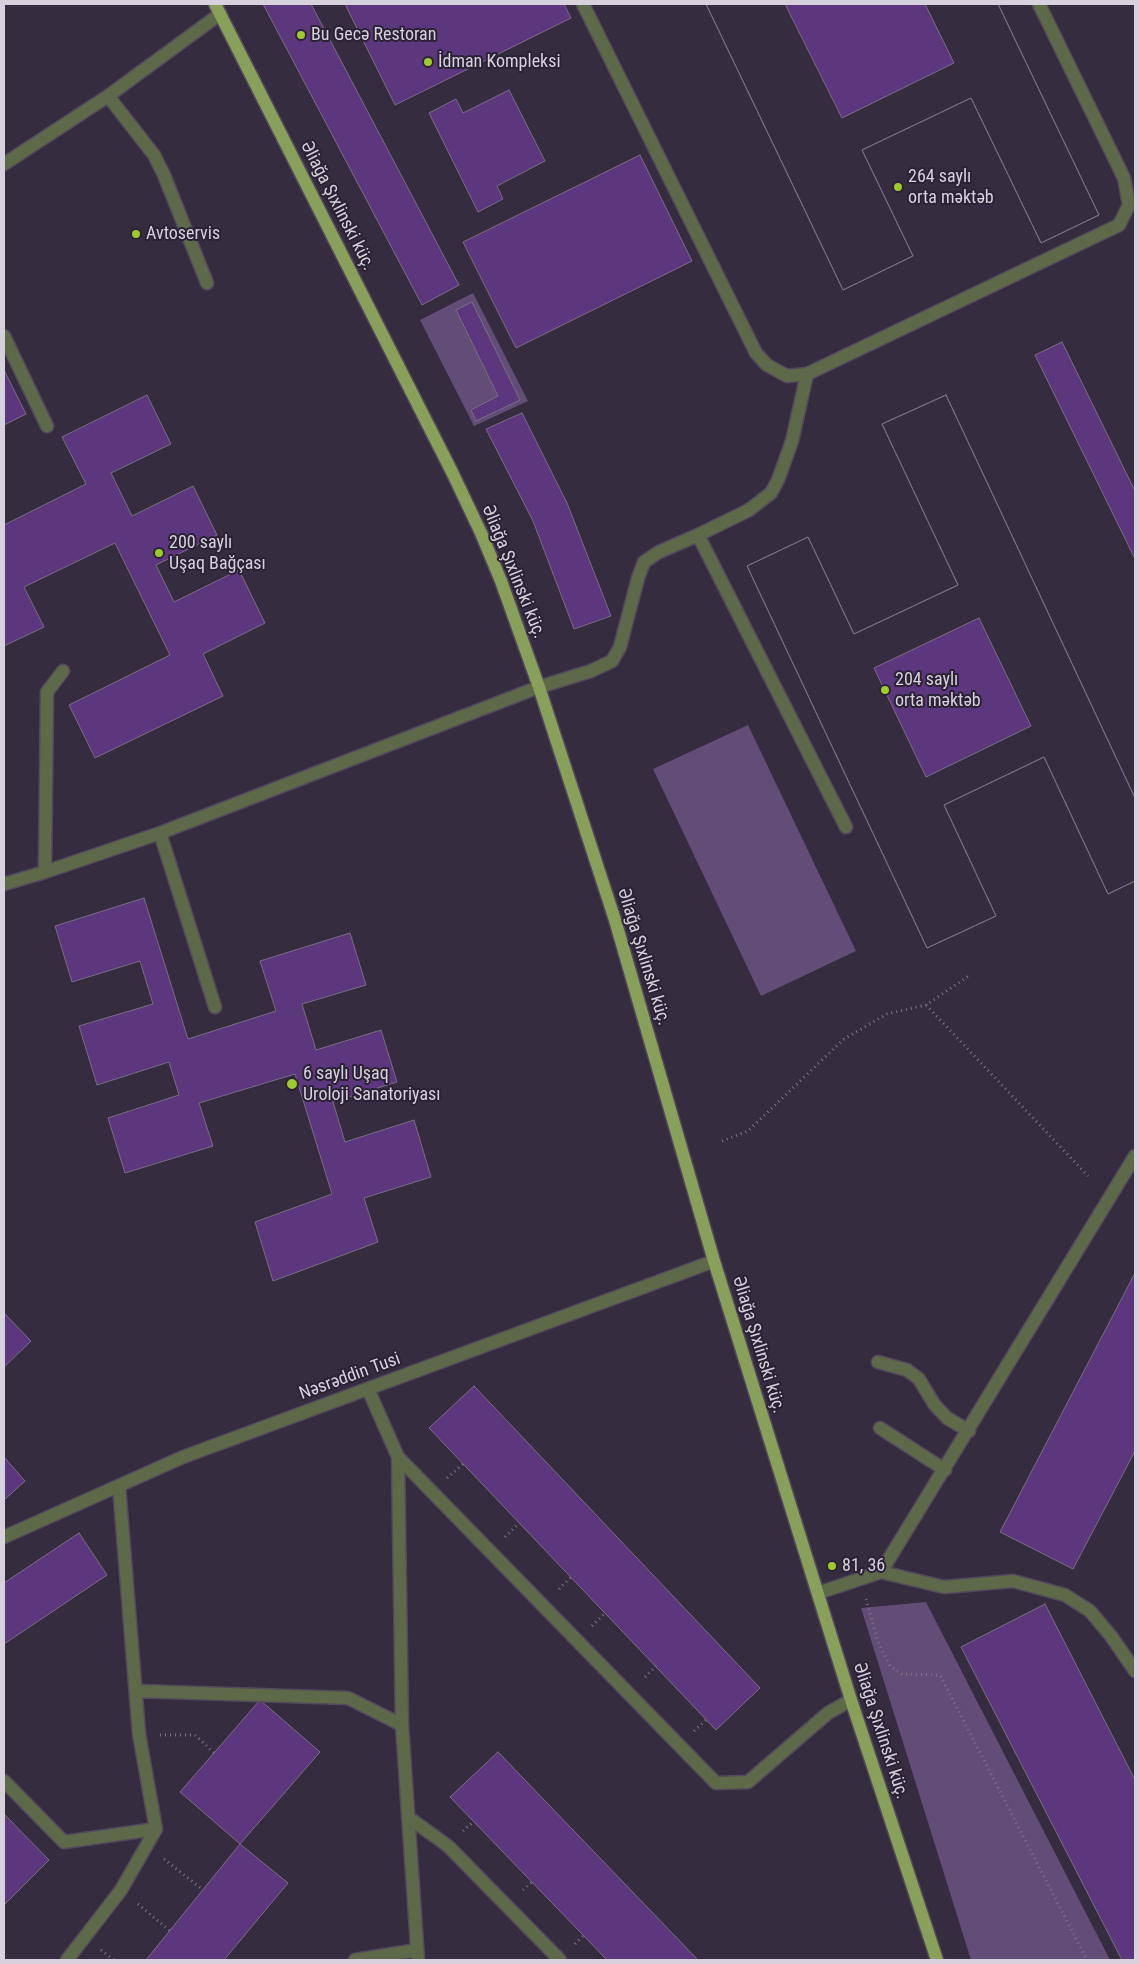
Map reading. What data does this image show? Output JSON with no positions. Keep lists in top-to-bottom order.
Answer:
{
  "streets": {
    "main road": ["Əliağa Şıxlinski küç."],
    "street": ["Nəsrəddin Tusi"]
  },
  "crossings": [
    ["Əliağa Şıxlinski küç.", "Nəsrəddin Tusi"]
  ],
  "places": [
    "Bu Gecə Restoran",
    "İdman Kompleksi",
    "264 saylı orta məktəb",
    "Avtoservis",
    "200 saylı Uşaq Bağçası",
    "204 saylı orta məktəb",
    "6 saylı Uşaq Uroloji Sanatoriyası",
    "81, 36"
  ]
}
